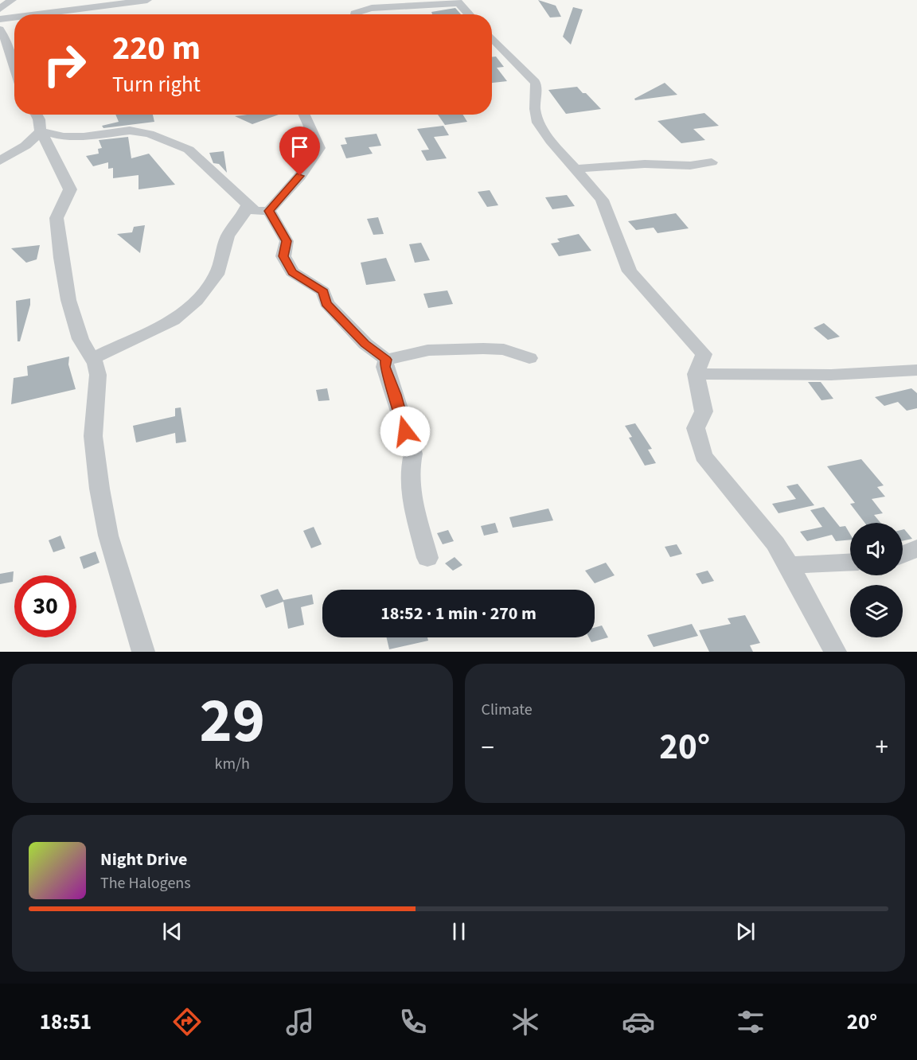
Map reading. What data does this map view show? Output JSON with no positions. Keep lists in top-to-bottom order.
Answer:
{
  "page": {
    "turn": ["220 m", "Turn right"],
    "limit": "30",
    "trip": "18:52 · 1 min · 270 m",
    "tile": [
      ["29", "km/h"],
      "Climate"
    ],
    "heat": ["−", "20°", "+"],
    "song": ["Night Drive", "The Halogens"],
    "tabs": ["18:51", "20°"]
  }
}
